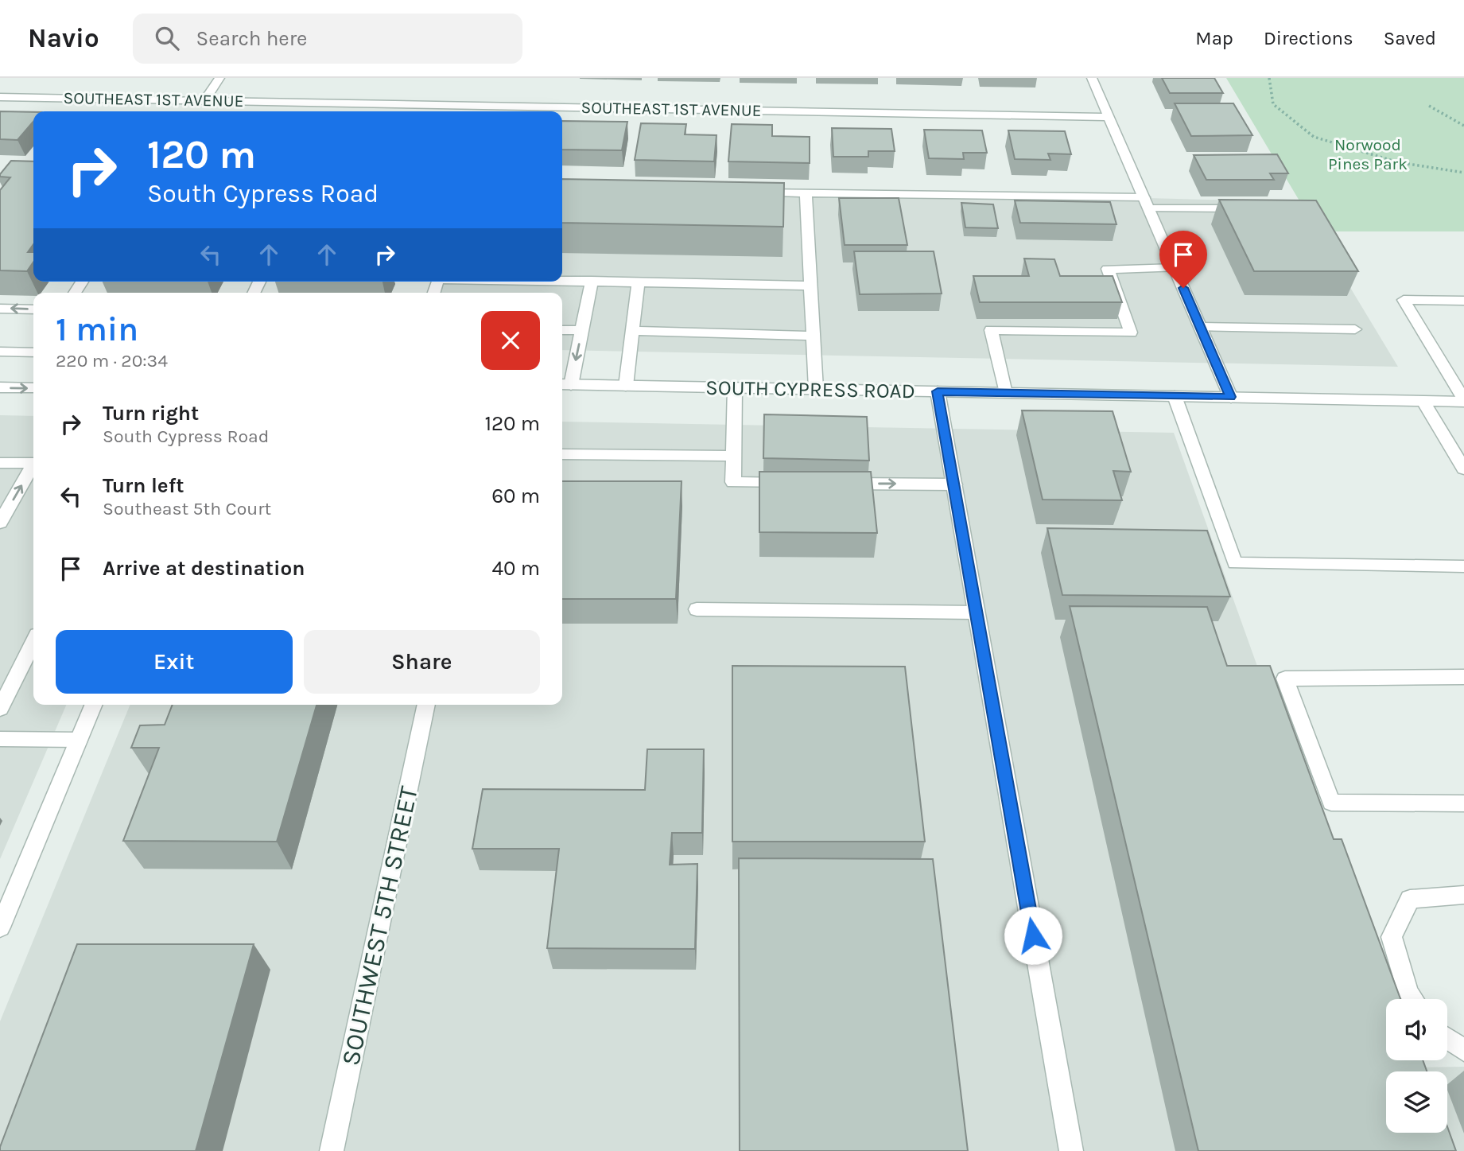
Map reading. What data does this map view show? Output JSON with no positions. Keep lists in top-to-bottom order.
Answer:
{
  "streets": {
    "street": ["SOUTHEAST 1ST AVENUE", "SOUTH CYPRESS ROAD", "SOUTHWEST 5TH STREET"]
  },
  "parks": ["Norwood Pines Park"],
  "page": {
    "header": "Navio",
    "search": "Search here",
    "nav": ["Map", "Directions", "Saved"],
    "turn": ["120 m", "South Cypress Road"],
    "heading": ["1 min", "220 m · 20:34"],
    "list": [
      {
        "name": "Turn right",
        "note": "South Cypress Road",
        "value": "120 m"
      },
      {
        "name": "Turn left",
        "note": "Southeast 5th Court",
        "value": "60 m"
      },
      {
        "name": "Arrive at destination",
        "value": "40 m"
      }
    ],
    "buttons": ["Exit", "Share"]
  }
}
